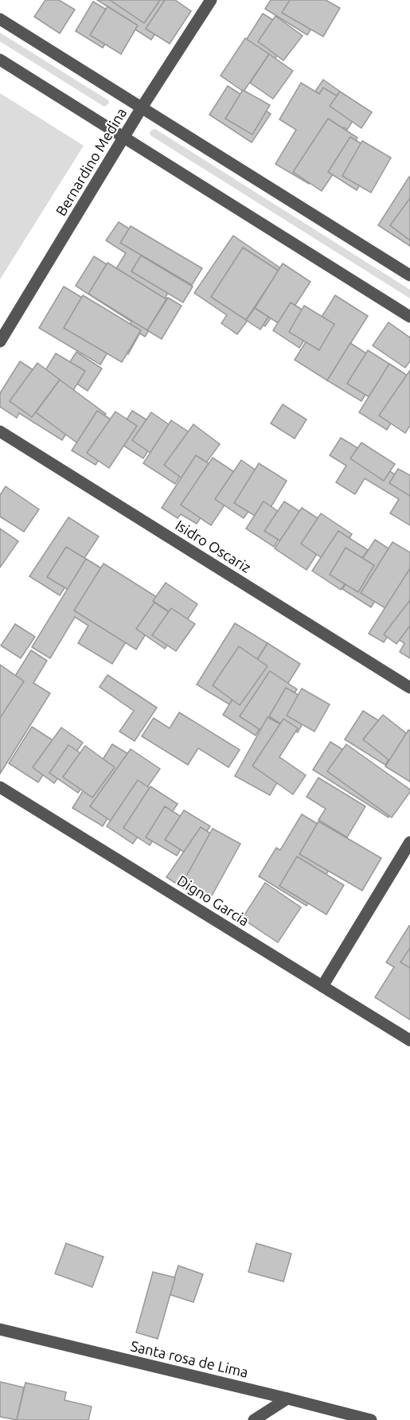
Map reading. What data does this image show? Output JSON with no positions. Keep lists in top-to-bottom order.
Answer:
{
  "streets": {
    "street": [
      "Bernardino Medina",
      "Isidro Oscariz",
      "Digno Garcia",
      "Santa rosa de Lima"
    ]
  }
}
